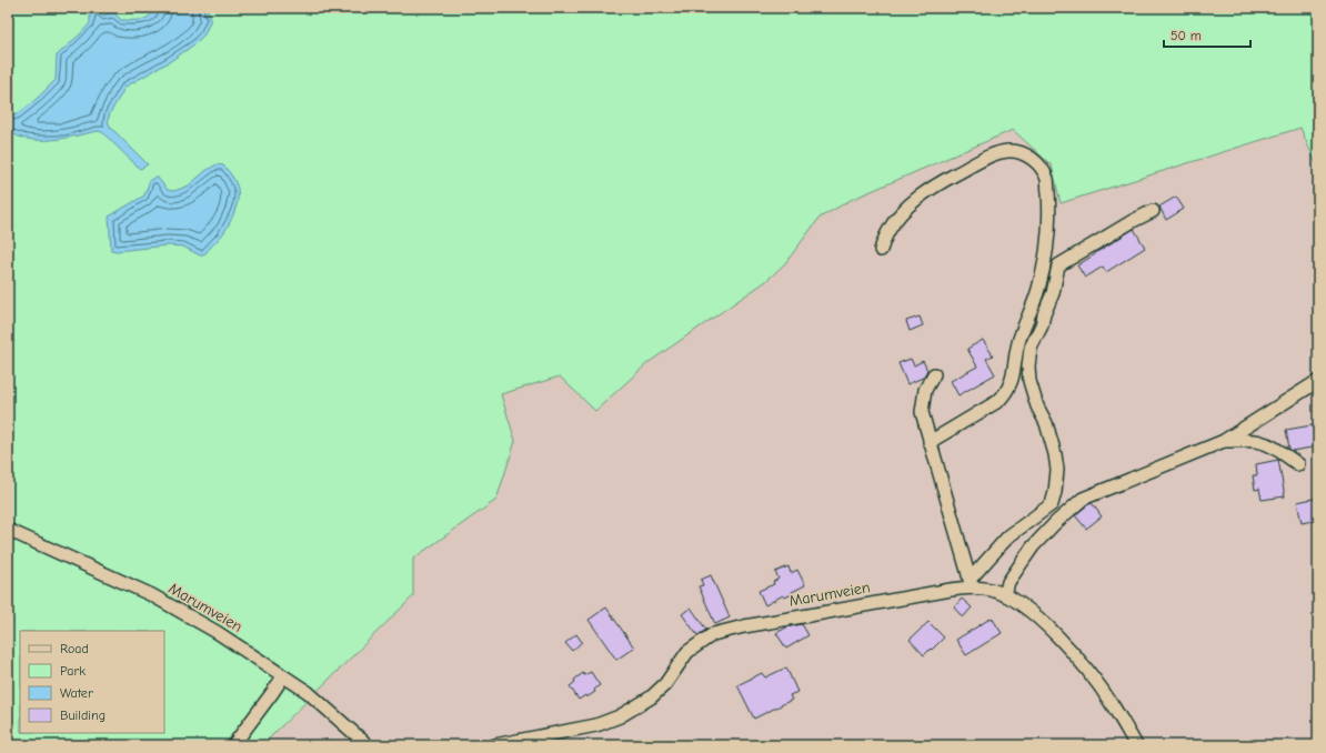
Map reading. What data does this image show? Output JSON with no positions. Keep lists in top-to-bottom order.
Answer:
{
  "streets": {
    "street": ["Marumveien"]
  },
  "legend": [
    "Road",
    "Park",
    "Water",
    "Building"
  ],
  "scale_bar": "50 m"
}
